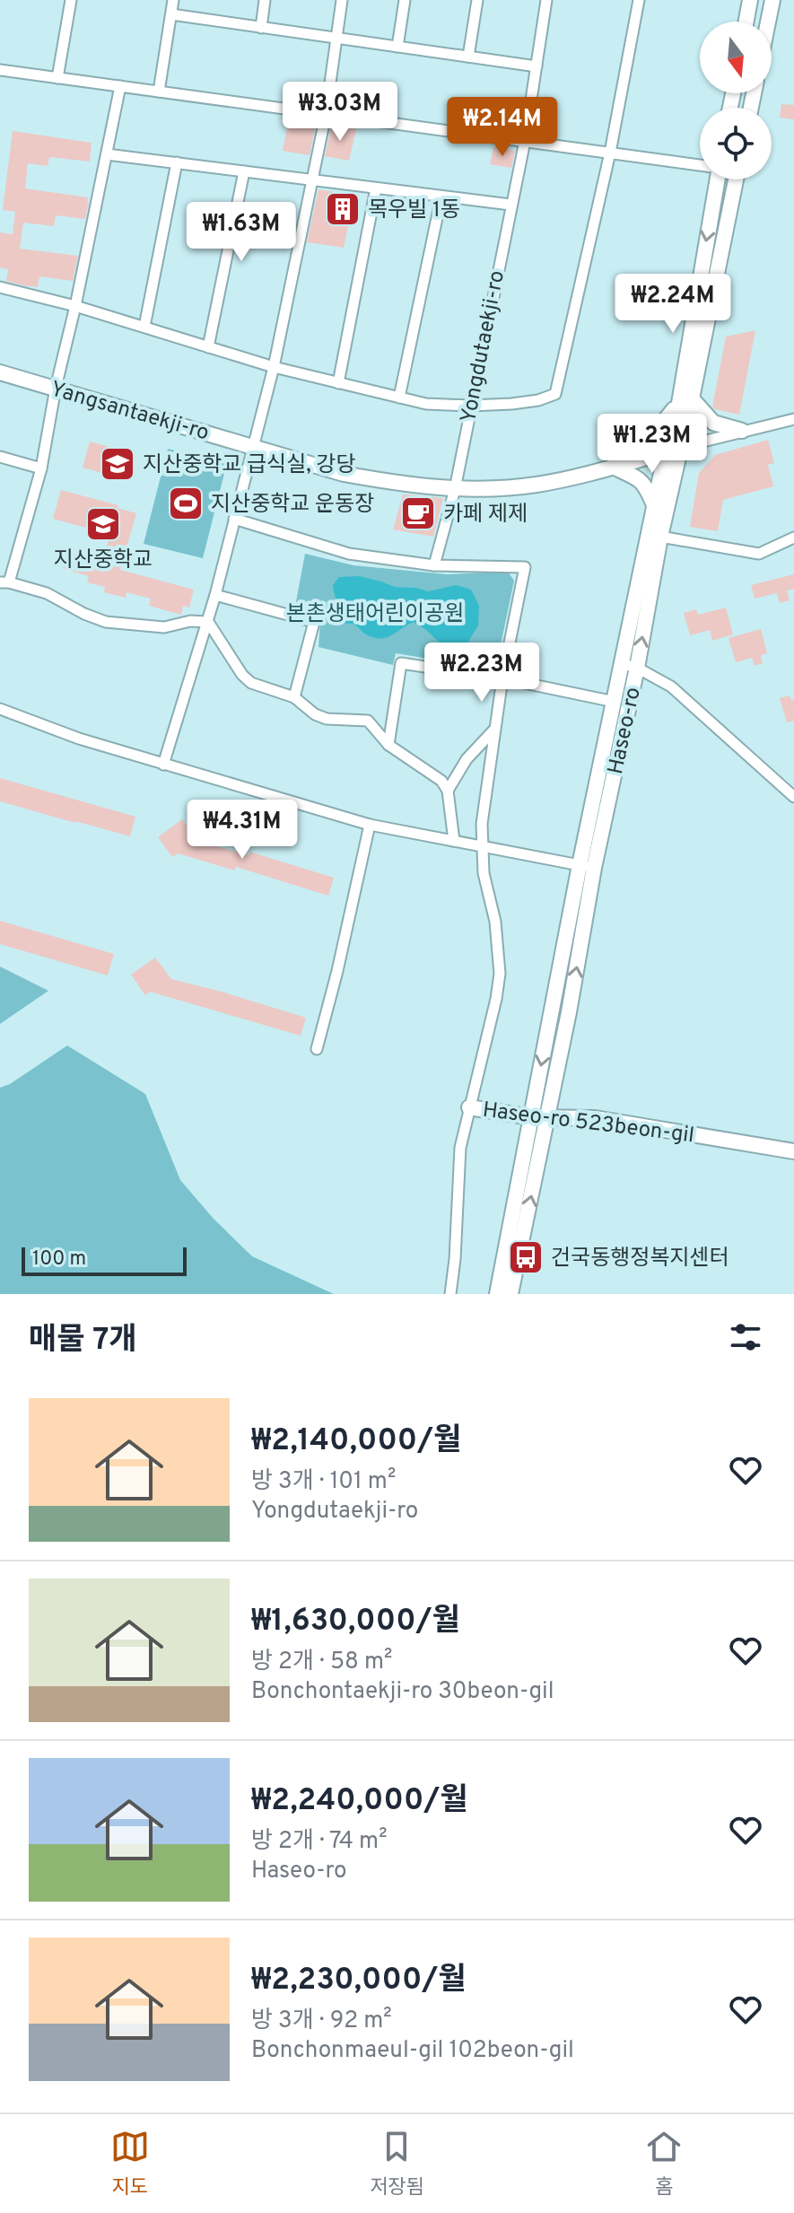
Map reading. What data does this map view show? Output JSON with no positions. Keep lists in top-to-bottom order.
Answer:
{
  "streets": {
    "main road": ["Yangsantaekji-ro", "Haseo-ro", "Haseo-ro 523beon-gil"],
    "street": ["Yongdutaekji-ro"]
  },
  "crossings": [
    ["Yongdutaekji-ro", "Yangsantaekji-ro"],
    ["Yangsantaekji-ro", "Haseo-ro"],
    ["Haseo-ro", "Haseo-ro 523beon-gil"]
  ],
  "parks": ["본촌생태어린이공원"],
  "places": {
    "building": ["목우빌 1동"],
    "school or university": ["지산중학교 급식실, 강당", "지산중학교"],
    "sports": ["지산중학교 운동장"],
    "cafe": ["카페 제제"],
    "bus stop": ["건국동행정복지센터"]
  },
  "scale_bar": "100 m",
  "north": "bottom",
  "page": {
    "price": [
      "₩3.03M",
      "₩2.14M",
      "₩1.63M",
      "₩2.24M",
      "₩1.23M",
      "₩2.23M",
      "₩4.31M"
    ],
    "scale": "100 m",
    "heading": "매물 7개",
    "list": [
      {
        "name": "₩2,140,000/월",
        "note": "방 3개 · 101 m² · Yongdutaekji-ro"
      },
      {
        "name": "₩1,630,000/월",
        "note": "방 2개 · 58 m² · Bonchontaekji-ro 30beon-gil"
      },
      {
        "name": "₩2,240,000/월",
        "note": "방 2개 · 74 m² · Haseo-ro"
      },
      {
        "name": "₩2,230,000/월",
        "note": "방 3개 · 92 m² · Bonchonmaeul-gil 102beon-gil"
      }
    ],
    "tabs": ["지도", "저장됨", "홈"]
  }
}
